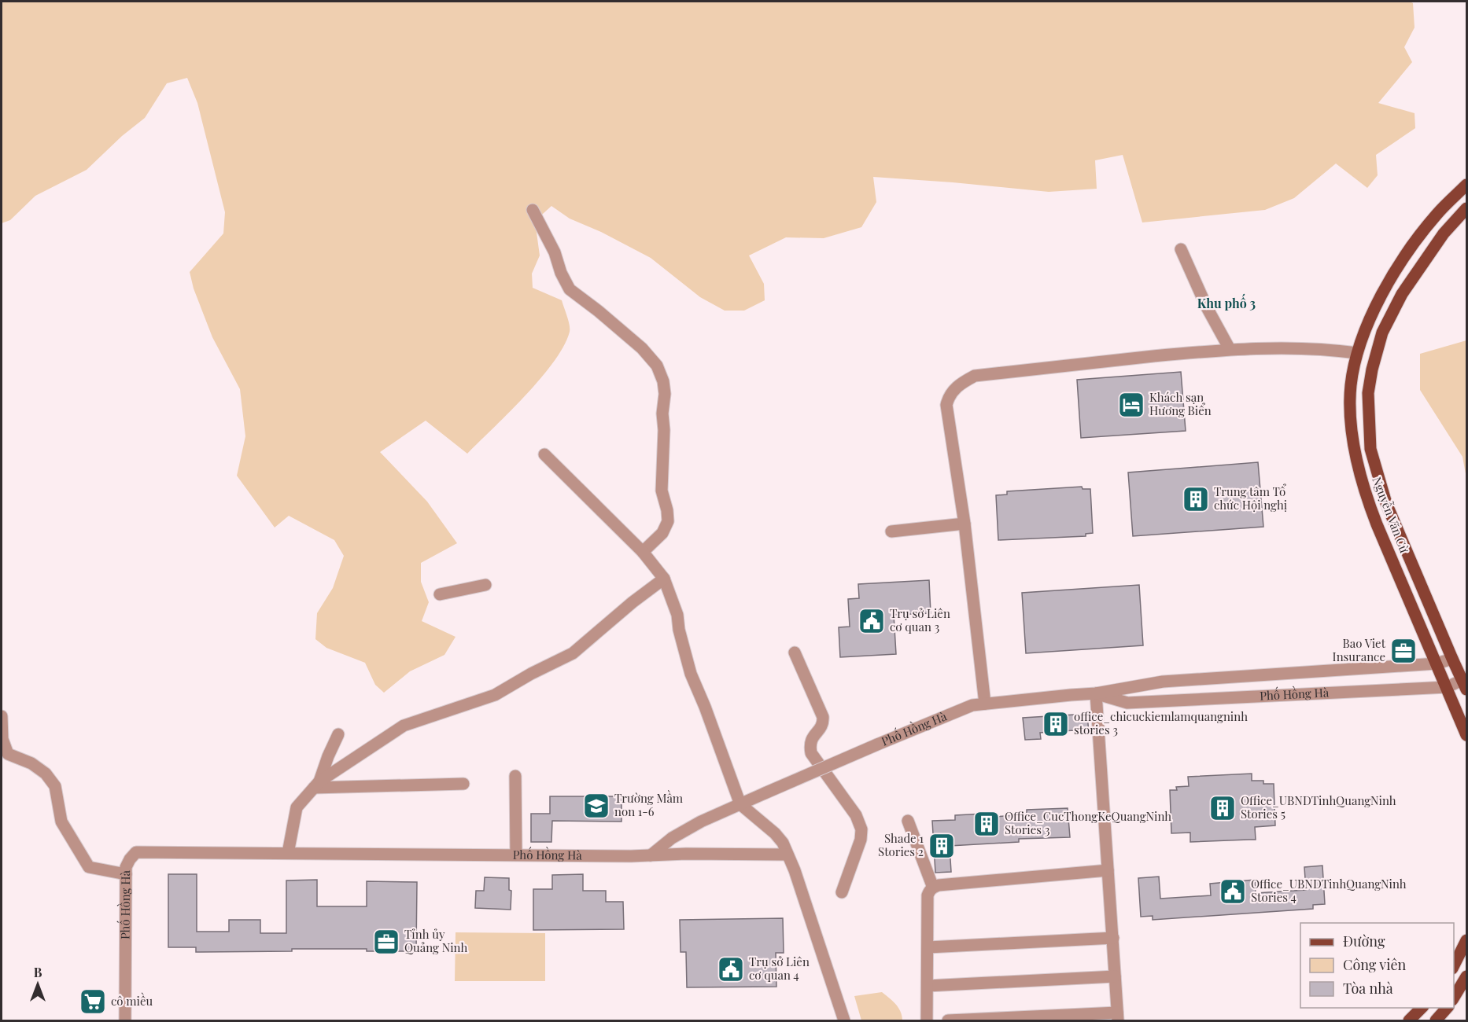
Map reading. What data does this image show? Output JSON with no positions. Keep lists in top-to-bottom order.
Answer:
{
  "streets": {
    "main road": ["Nguyễn Văn Cừ"],
    "street": ["Phố Hồng Hà"]
  },
  "crossings": [
    ["Nguyễn Văn Cừ", "Phố Hồng Hà"]
  ],
  "districts": ["Khu phố 3"],
  "places": {
    "hotel": ["Khách sạn Hương Biển"],
    "building": [
      "Trung tâm Tổ chức Hội nghị",
      "office_chicuckiemlamquangninh stories 3",
      "Office_UBNDTinhQuangNinh Stories 5",
      "Office_CucThongKeQuangNinh Stories 3",
      "Shade 1 Stories 2"
    ],
    "public building": ["Trụ sở Liên cơ quan 3", "Office_UBNDTinhQuangNinh Stories 4", "Trụ sở Liên cơ quan 4"],
    "office": ["Bao Viet Insurance", "Tỉnh ủy Quảng Ninh"],
    "school or university": ["Trường Mầm non 1-6"],
    "supermarket": ["cô miều"]
  },
  "legend": ["Đường", "Công viên", "Tòa nhà"],
  "north": "top"
}
